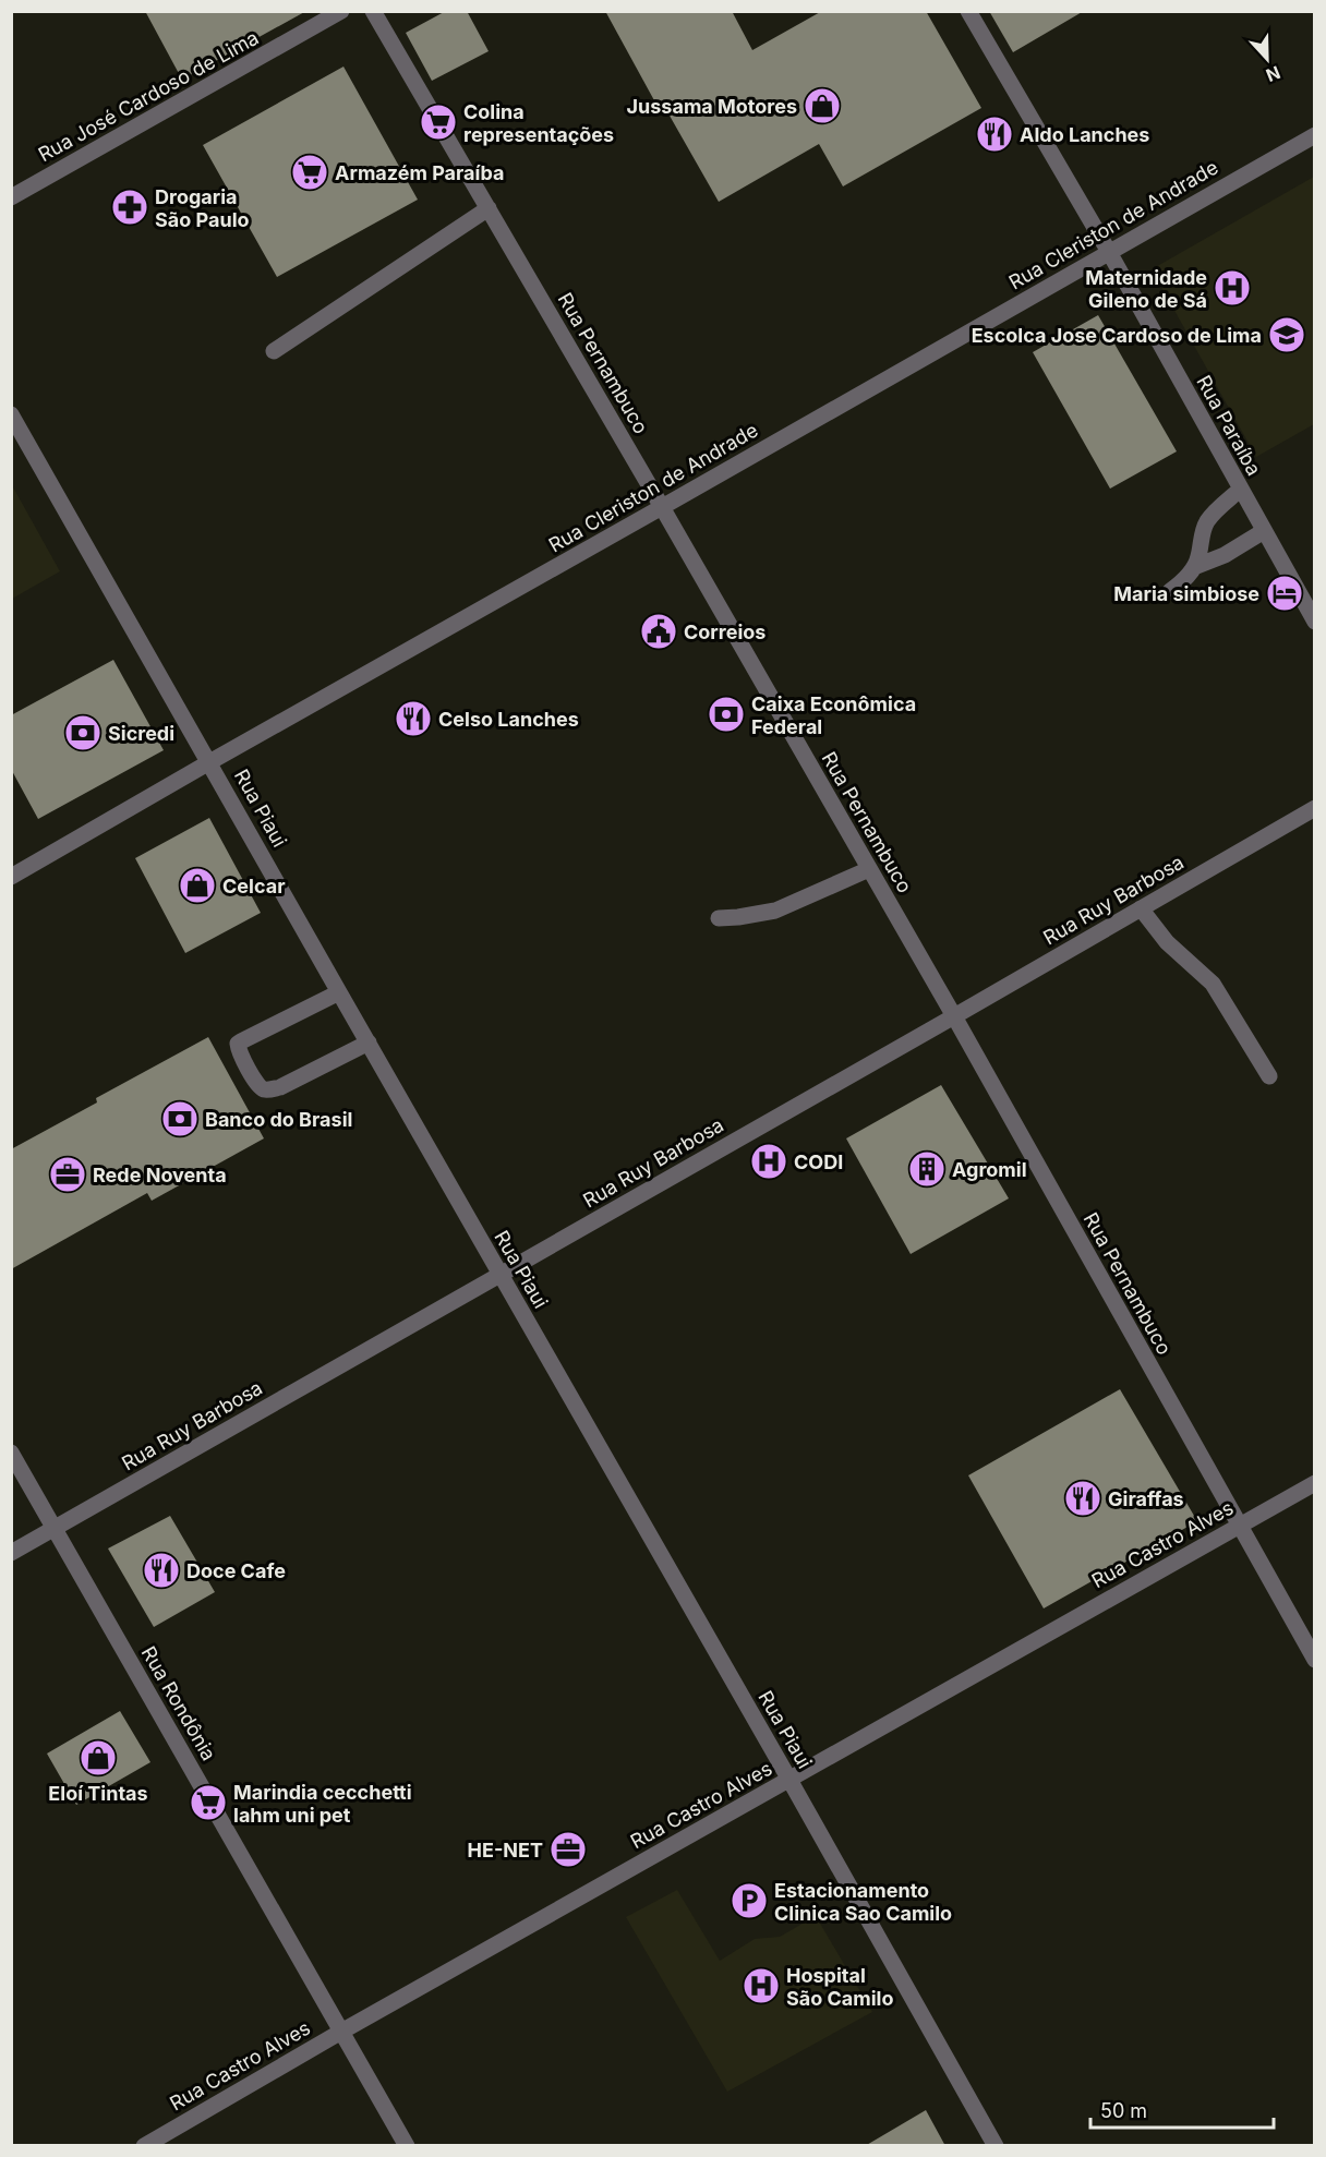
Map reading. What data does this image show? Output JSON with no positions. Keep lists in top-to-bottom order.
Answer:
{
  "streets": {
    "street": [
      "Rua José Cardoso de Lima",
      "Rua Cleriston de Andrade",
      "Rua Pernambuco",
      "Rua Paraíba",
      "Rua Piaui",
      "Rua Ruy Barbosa",
      "Rua Castro Alves",
      "Rua Rondônia"
    ]
  },
  "crossings": [
    ["Rua Cleriston de Andrade", "Rua Pernambuco"],
    ["Rua Cleriston de Andrade", "Rua Paraíba"],
    ["Rua Cleriston de Andrade", "Rua Piaui"],
    ["Rua Pernambuco", "Rua Ruy Barbosa"],
    ["Rua Pernambuco", "Rua Castro Alves"],
    ["Rua Piaui", "Rua Ruy Barbosa"],
    ["Rua Piaui", "Rua Castro Alves"],
    ["Rua Ruy Barbosa", "Rua Rondônia"],
    ["Rua Castro Alves", "Rua Rondônia"]
  ],
  "places": {
    "shop": ["Jussama Motores", "Celcar", "Eloí Tintas"],
    "supermarket": ["Colina representações", "Armazém Paraíba", "Marindia cecchetti lahm uni pet"],
    "restaurant": [
      "Aldo Lanches",
      "Celso Lanches",
      "Giraffas",
      "Doce Cafe"
    ],
    "pharmacy": ["Drogaria São Paulo"],
    "hospital": ["Maternidade Gileno de Sá", "CODI", "Hospital São Camilo"],
    "school or university": ["Escolca Jose Cardoso de Lima"],
    "hotel": ["Maria simbiose"],
    "public building": ["Correios"],
    "bank": ["Caixa Econômica Federal", "Sicredi", "Banco do Brasil"],
    "building": ["Agromil"],
    "office": ["Rede Noventa", "HE-NET"],
    "parking": ["Estacionamento Clinica Sao Camilo"]
  },
  "scale_bar": "50 m",
  "north": "bottom"
}
